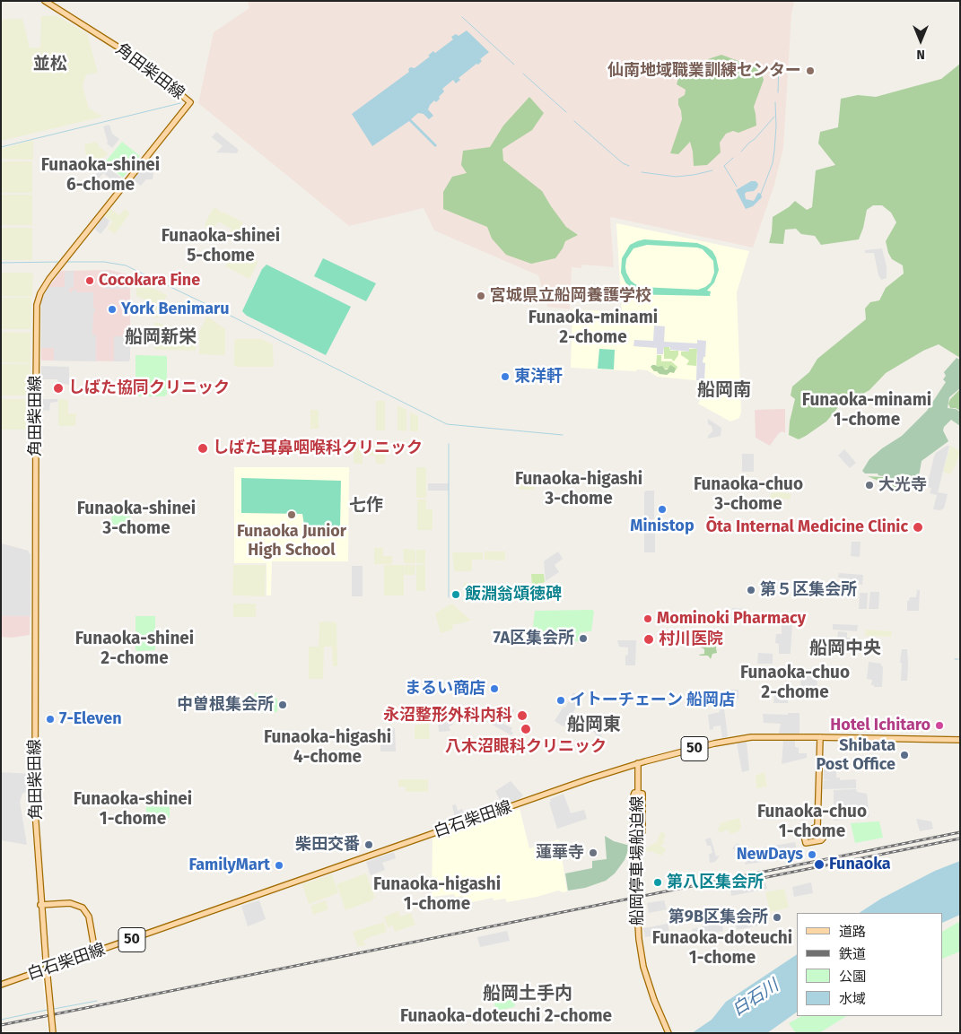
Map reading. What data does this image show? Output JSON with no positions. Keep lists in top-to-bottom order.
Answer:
{
  "streets": {
    "main road": [
      "角田柴田線",
      "50",
      "白石柴田線",
      "船岡停車場船迫線"
    ]
  },
  "crossings": [
    ["白石柴田線", "船岡停車場船迫線"]
  ],
  "districts": [
    "並松",
    "Funaoka-shinei 6-chome",
    "Funaoka-shinei 5-chome",
    "Funaoka-minami 2-chome",
    "船岡新栄",
    "船岡南",
    "Funaoka-minami 1-chome",
    "Funaoka-higashi 3-chome",
    "Funaoka-chuo 3-chome",
    "七作",
    "Funaoka-shinei 3-chome",
    "Funaoka-shinei 2-chome",
    "船岡中央",
    "Funaoka-chuo 2-chome",
    "船岡東",
    "Funaoka-higashi 4-chome",
    "Funaoka-shinei 1-chome",
    "Funaoka-chuo 1-chome",
    "Funaoka-higashi 1-chome",
    "Funaoka-doteuchi 1-chome",
    "船岡土手内",
    "Funaoka-doteuchi 2-chome"
  ],
  "water": ["白石川"],
  "places": [
    "仙南地域職業訓練センター",
    "Cocokara Fine",
    "宮城県立船岡養護学校",
    "York Benimaru",
    "東洋軒",
    "しばた協同クリニック",
    "しばた耳鼻咽喉科クリニック",
    "大光寺",
    "Ministop",
    "Funaoka Junior High School",
    "Ōta Internal Medicine Clinic",
    "第５区集会所",
    "飯淵翁頌徳碑",
    "Mominoki Pharmacy",
    "7A区集会所",
    "村川医院",
    "まるい商店",
    "イトーチェーン 船岡店",
    "中曽根集会所",
    "永沼整形外科内科",
    "7-Eleven",
    "Hotel Ichitaro",
    "八木沼眼科クリニック",
    "Shibata Post Office",
    "柴田交番",
    "蓮華寺",
    "NewDays",
    "Funaoka",
    "FamilyMart",
    "第八区集会所",
    "第9B区集会所"
  ],
  "legend": [
    "道路",
    "鉄道",
    "公園",
    "水域"
  ],
  "north": "bottom"
}
